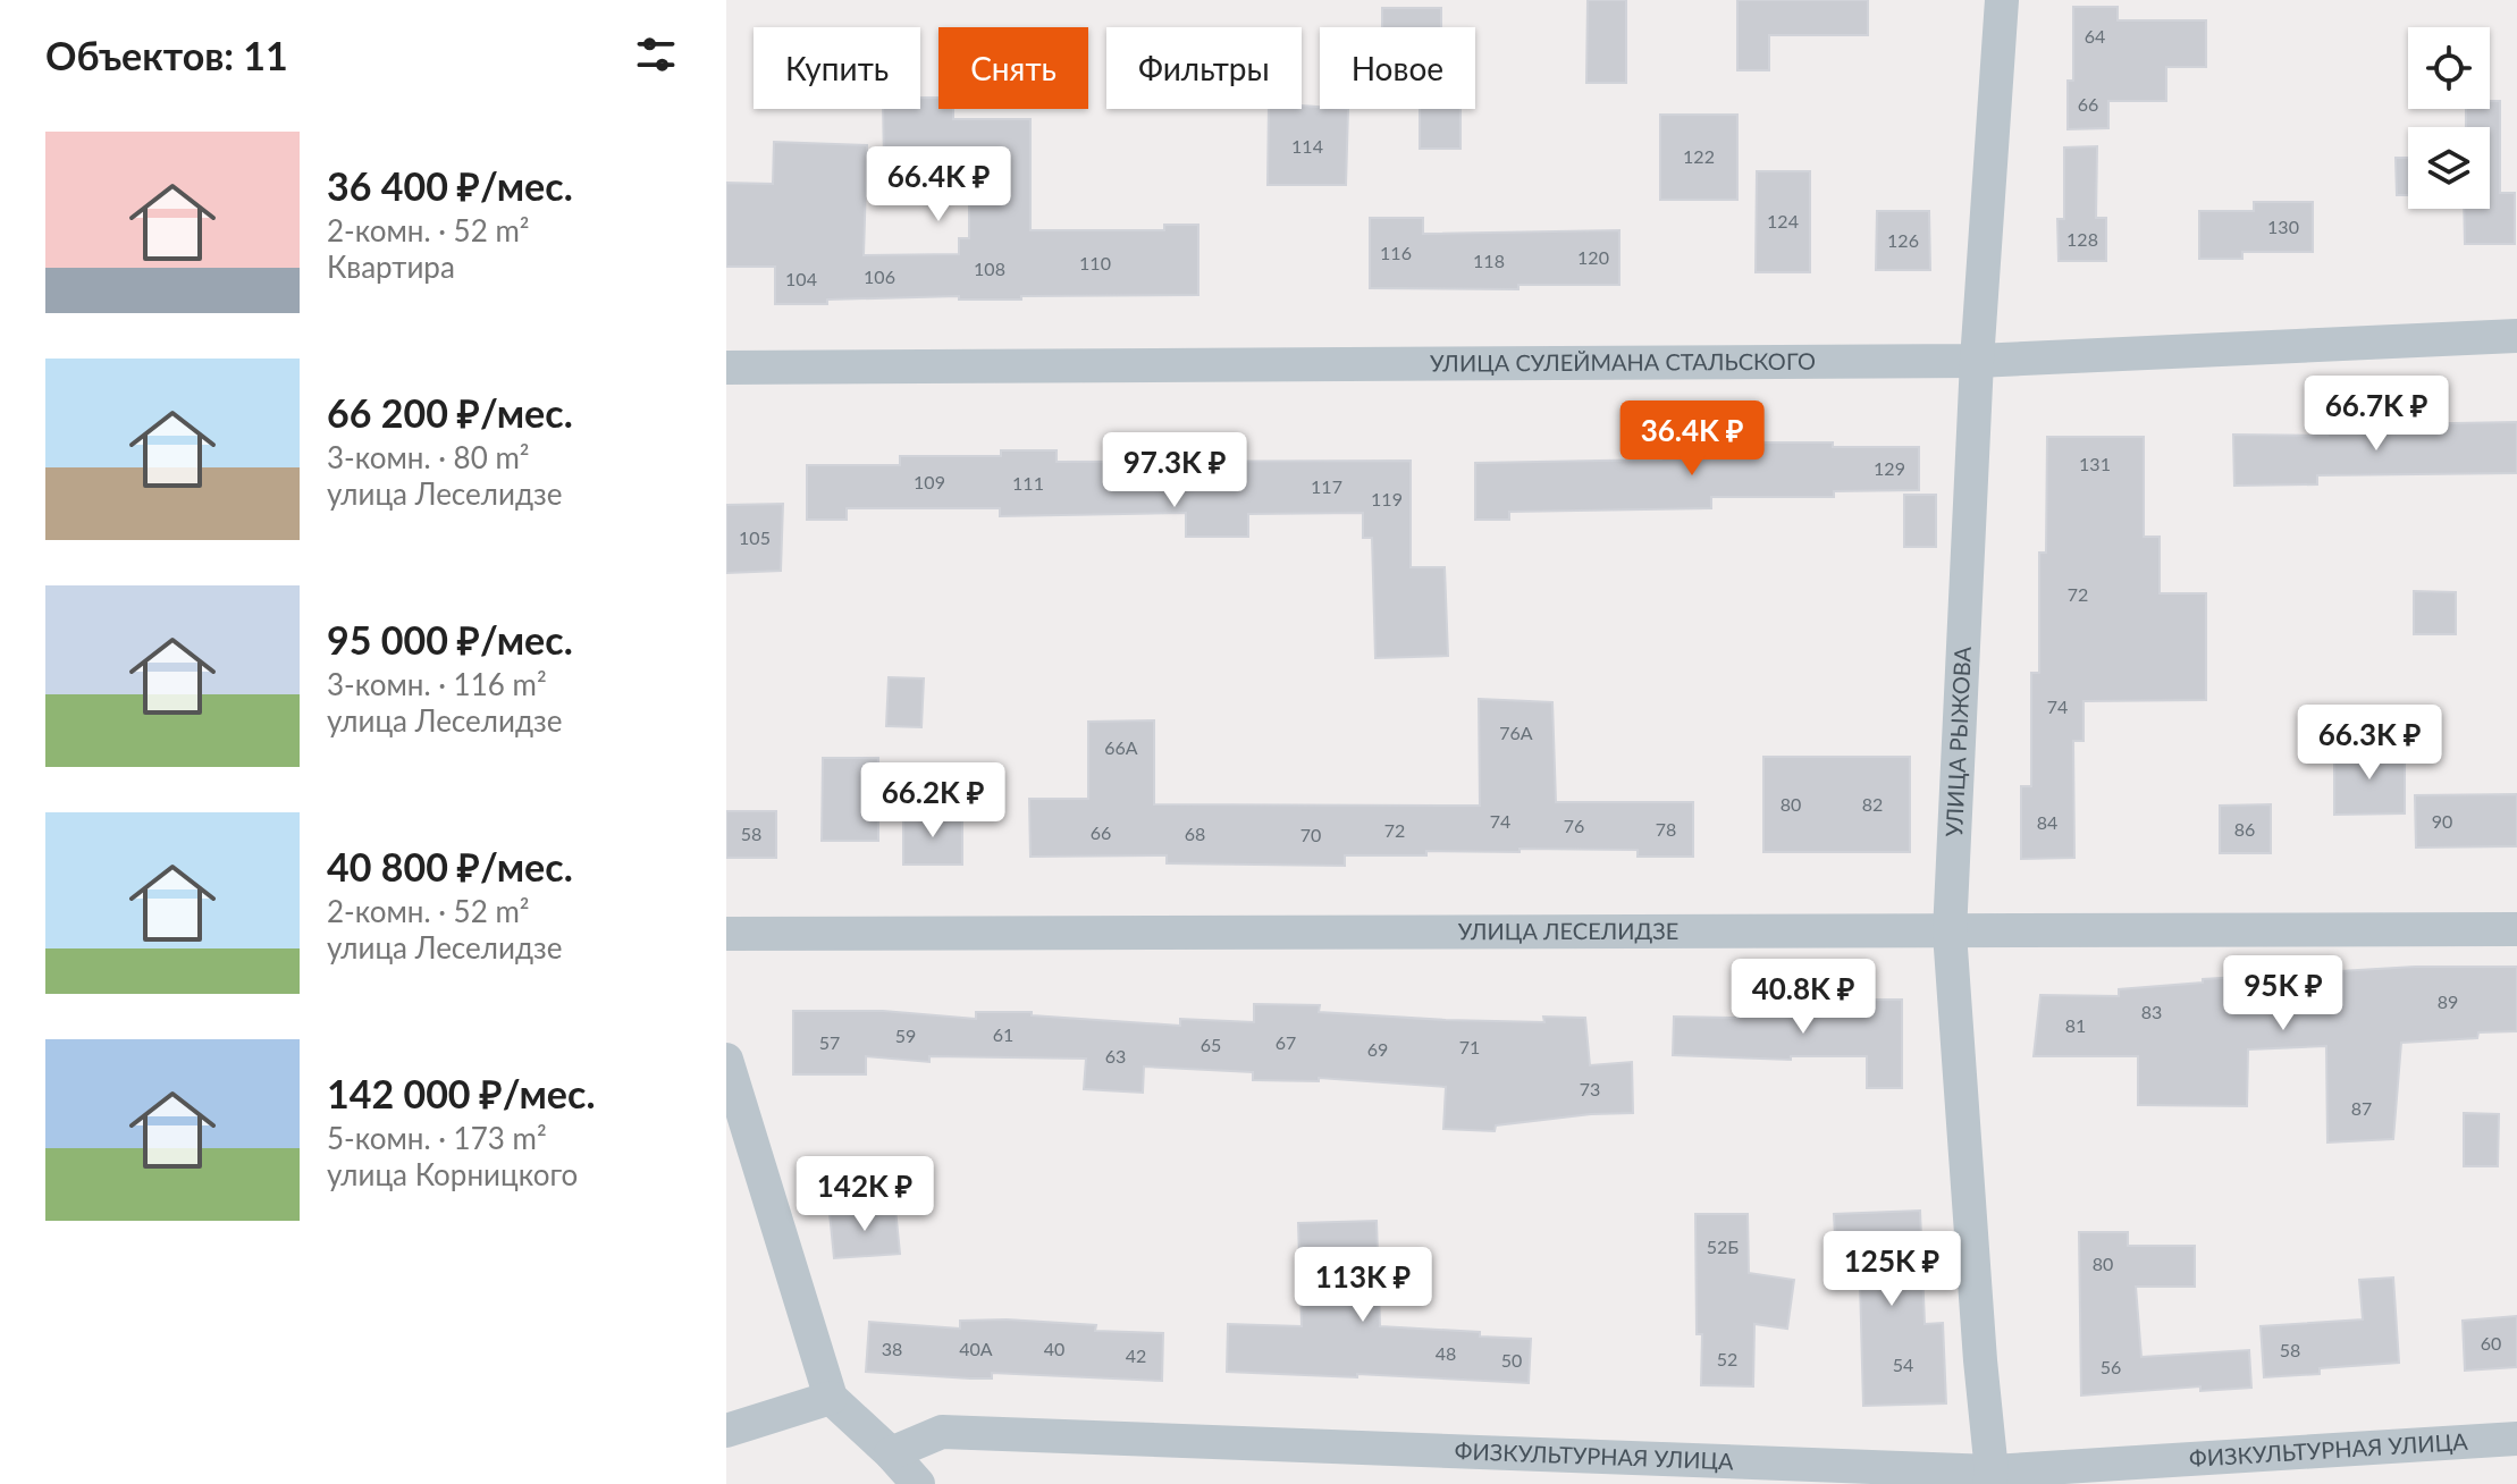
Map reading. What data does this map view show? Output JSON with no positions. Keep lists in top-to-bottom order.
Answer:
{
  "streets": {
    "street": [
      "УЛИЦА СУЛЕЙМАНА СТАЛЬСКОГО",
      "УЛИЦА РЫЖОВА",
      "УЛИЦА ЛЕСЕЛИДЗЕ",
      "ФИЗКУЛЬТУРНАЯ УЛИЦА"
    ]
  },
  "crossings": [
    ["УЛИЦА СУЛЕЙМАНА СТАЛЬСКОГО", "УЛИЦА РЫЖОВА"],
    ["УЛИЦА РЫЖОВА", "УЛИЦА ЛЕСЕЛИДЗЕ"],
    ["УЛИЦА РЫЖОВА", "ФИЗКУЛЬТУРНАЯ УЛИЦА"]
  ],
  "house_numbers": [
    "64",
    "66",
    "114",
    "122",
    "124",
    "130",
    "128",
    "126",
    "116",
    "120",
    "118",
    "110",
    "108",
    "106",
    "104",
    "131",
    "129",
    "109",
    "111",
    "117",
    "119",
    "105",
    "72",
    "74",
    "76А",
    "66А",
    "80",
    "82",
    "74",
    "90",
    "84",
    "76",
    "78",
    "86",
    "72",
    "66",
    "58",
    "68",
    "70",
    "89",
    "83",
    "81",
    "61",
    "59",
    "57",
    "67",
    "65",
    "71",
    "69",
    "63",
    "73",
    "87",
    "52Б",
    "80",
    "60",
    "38",
    "40А",
    "40",
    "58",
    "48",
    "42",
    "52",
    "50",
    "54",
    "56"
  ],
  "page": {
    "heading": "Объектов: 11",
    "chip": [
      "Купить",
      "Снять",
      "Фильтры",
      "Новое"
    ],
    "list": [
      {
        "name": "36 400 ₽/мес.",
        "note": "2-комн. · 52 m² · Квартира"
      },
      {
        "name": "66 200 ₽/мес.",
        "note": "3-комн. · 80 m² · улица Леселидзе"
      },
      {
        "name": "95 000 ₽/мес.",
        "note": "3-комн. · 116 m² · улица Леселидзе"
      },
      {
        "name": "40 800 ₽/мес.",
        "note": "2-комн. · 52 m² · улица Леселидзе"
      },
      {
        "name": "142 000 ₽/мес.",
        "note": "5-комн. · 173 m² · улица Корницкого"
      }
    ],
    "price": [
      "66.4K ₽",
      "66.7K ₽",
      "36.4K ₽",
      "97.3K ₽",
      "66.3K ₽",
      "66.2K ₽",
      "95K ₽",
      "40.8K ₽",
      "142K ₽",
      "125K ₽",
      "113K ₽"
    ]
  }
}
